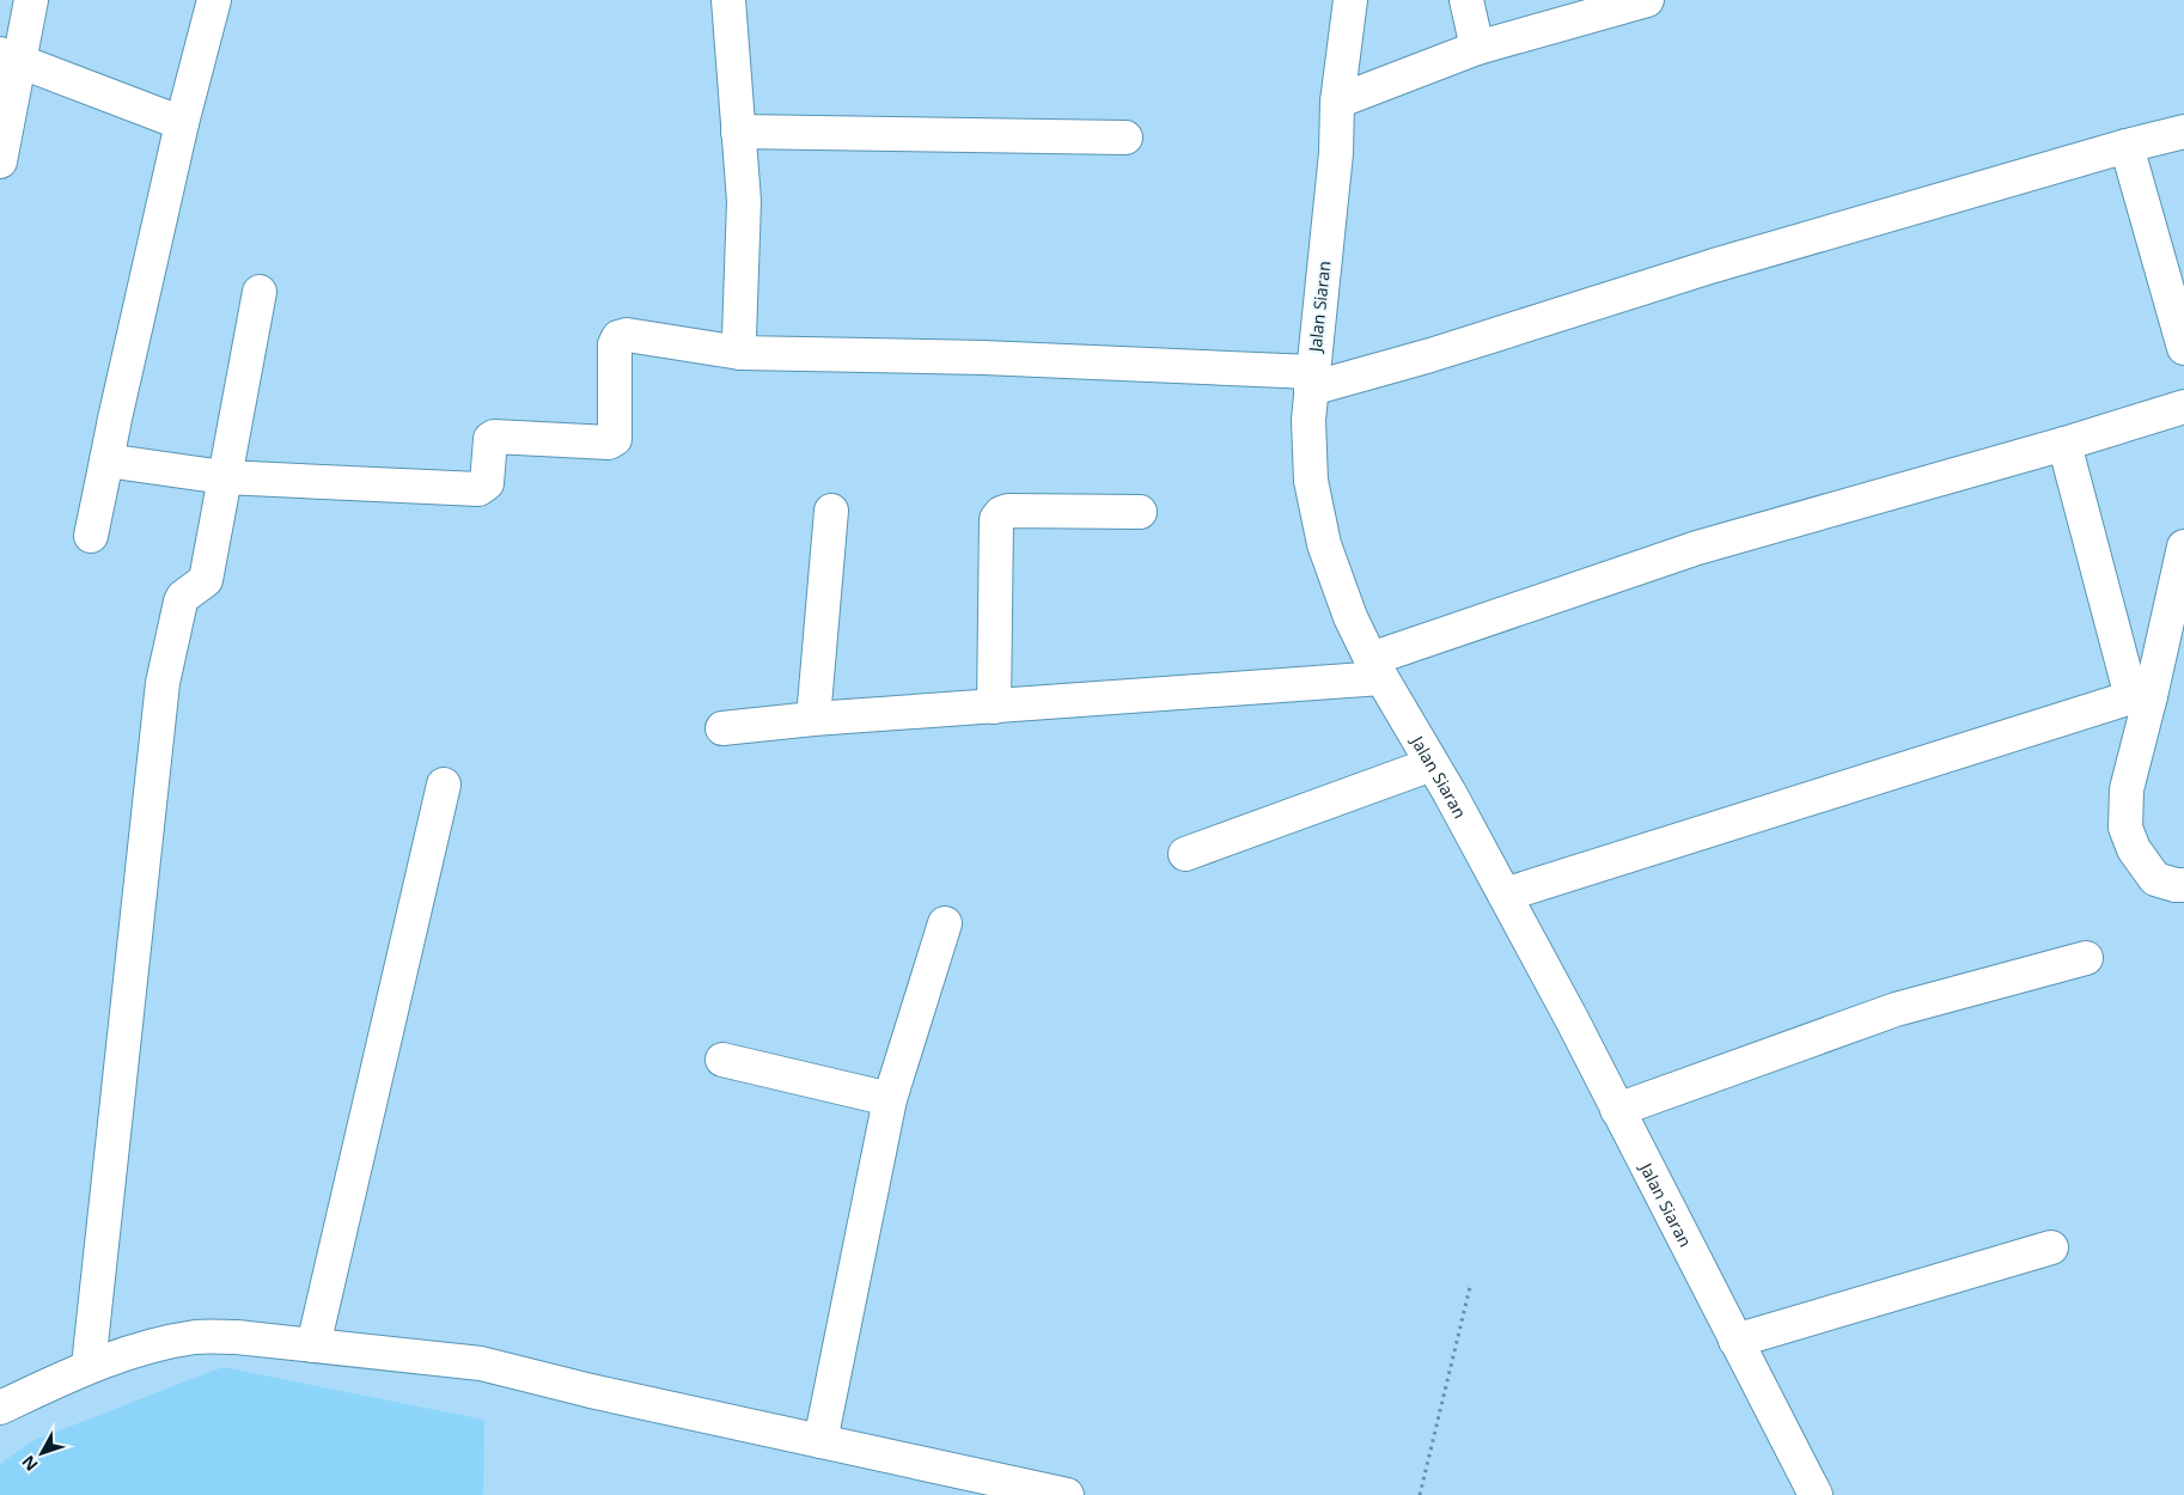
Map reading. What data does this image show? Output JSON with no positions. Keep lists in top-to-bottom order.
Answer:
{
  "streets": {
    "street": ["Jalan Siaran"]
  },
  "north": "bottom left"
}
